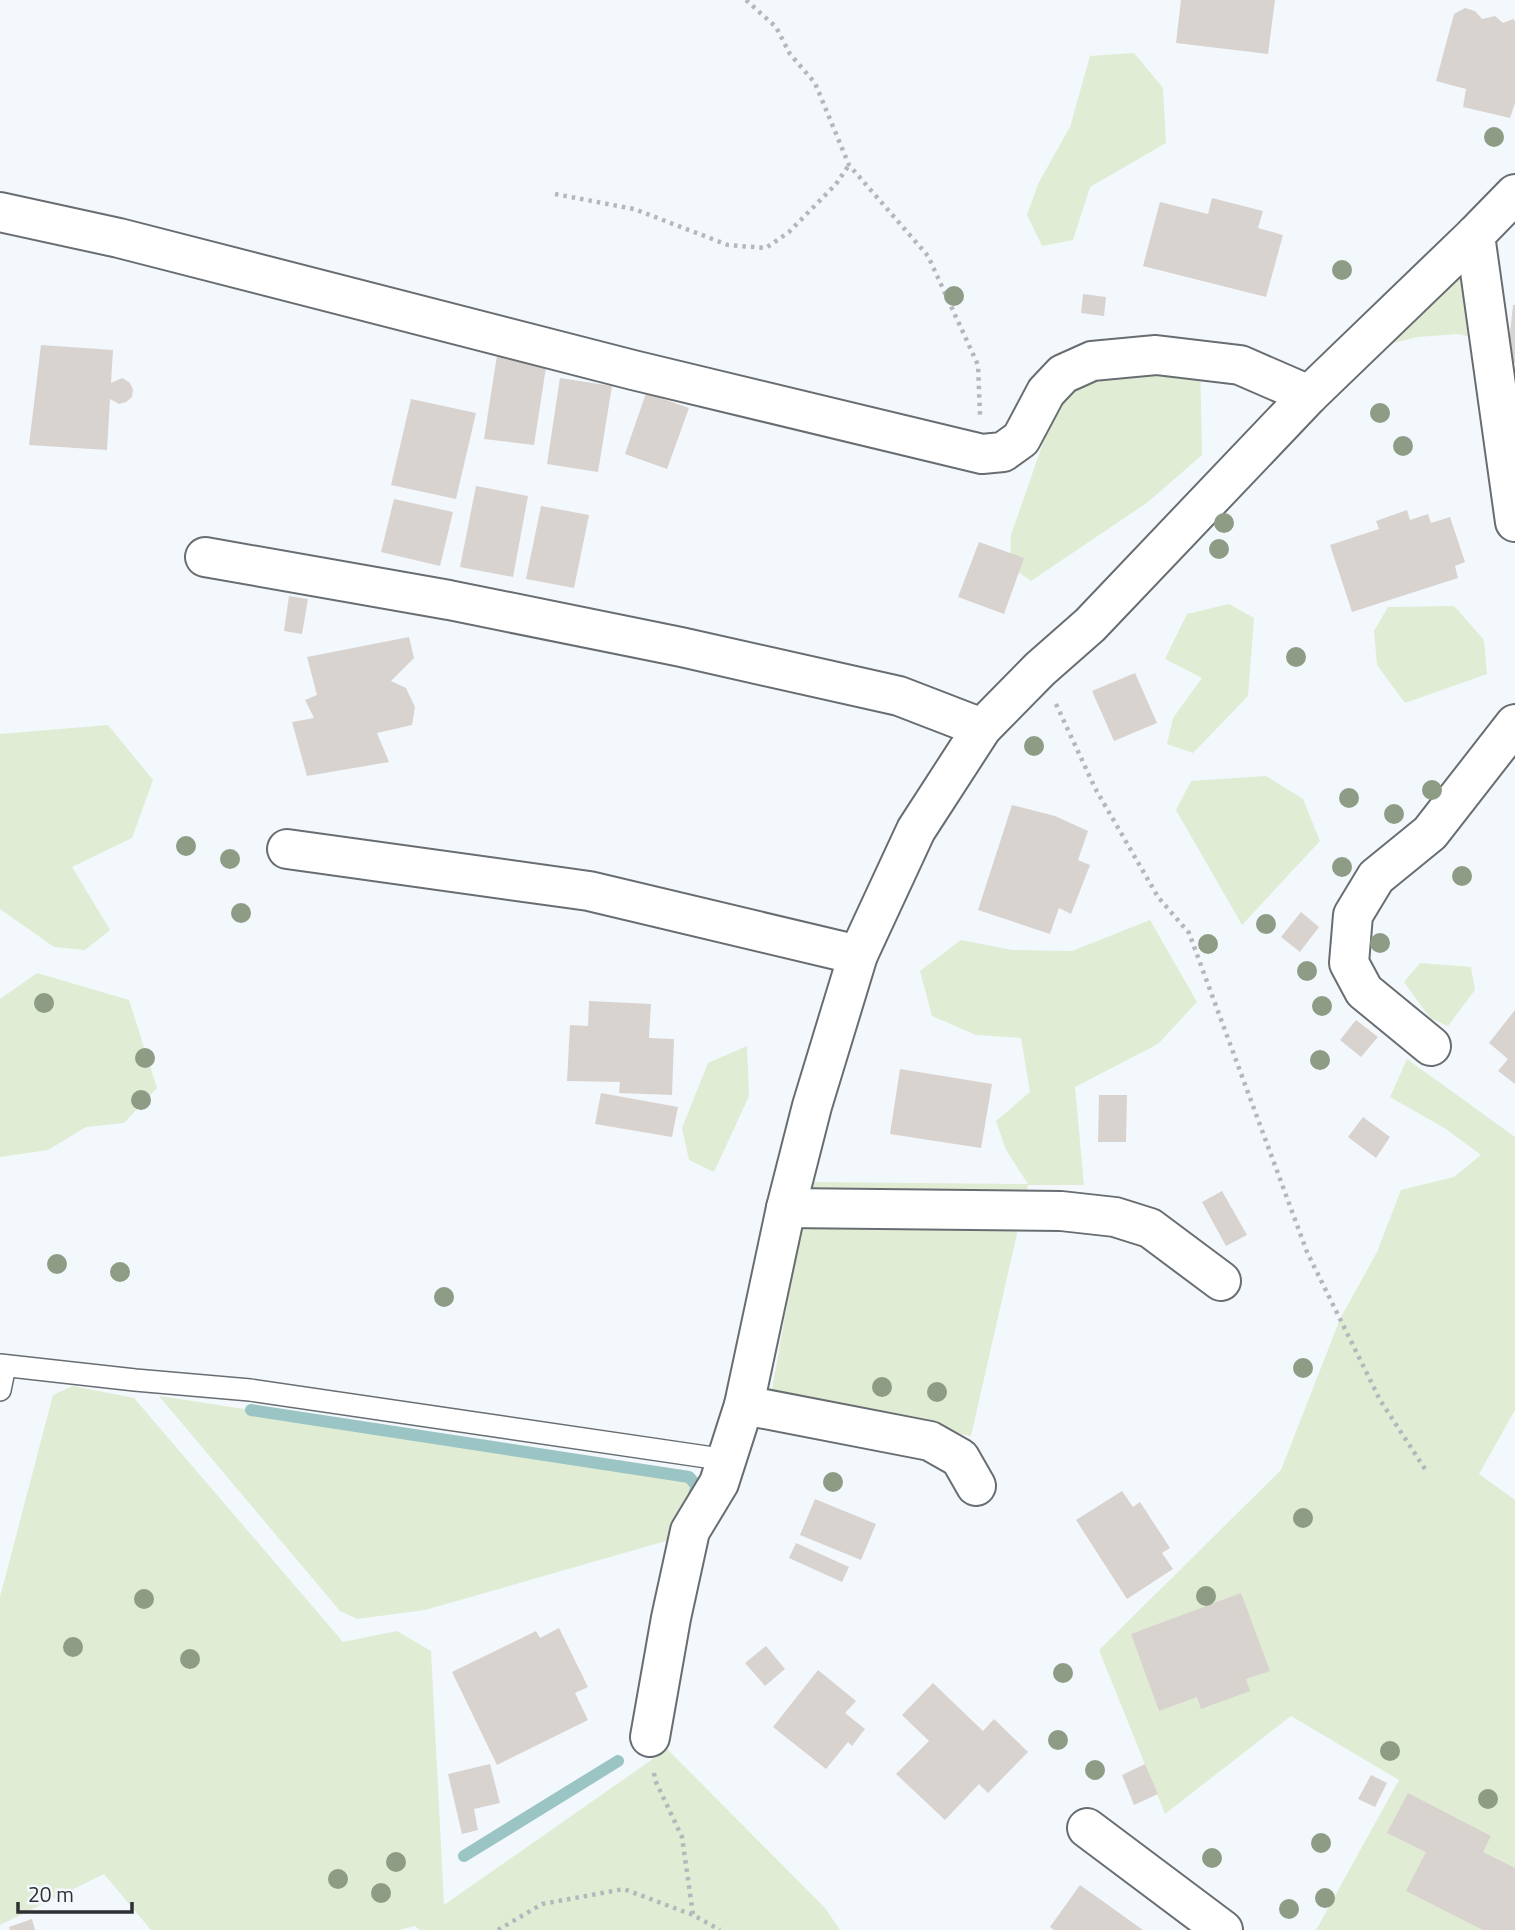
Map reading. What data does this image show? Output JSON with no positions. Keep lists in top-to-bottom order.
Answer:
{
  "scale_bar": "20 m"
}
